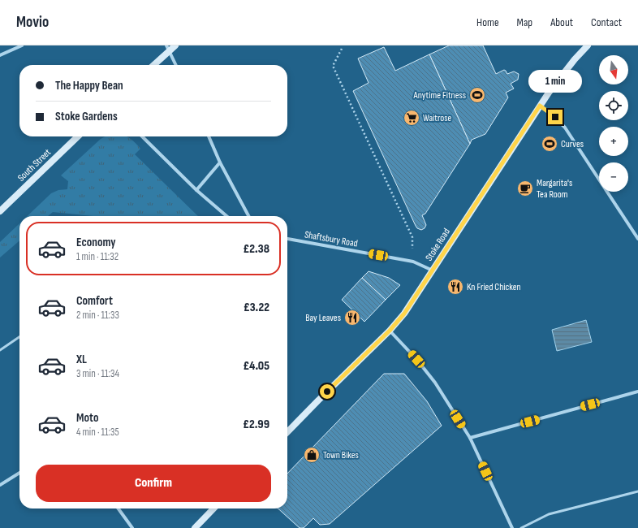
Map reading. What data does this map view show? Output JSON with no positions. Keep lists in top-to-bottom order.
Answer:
{
  "streets": {
    "street": ["South Street", "Shaftsbury Road", "Stoke Road"]
  },
  "crossings": [
    ["Shaftsbury Road", "Stoke Road"]
  ],
  "places": {
    "sports": ["Anytime Fitness", "Curves"],
    "supermarket": ["Waitrose"],
    "cafe": ["Margarita's Tea Room"],
    "restaurant": ["Kn Fried Chicken", "Bay Leaves"],
    "shop": ["Town Bikes"]
  },
  "north": "bottom",
  "page": {
    "header": "Movio",
    "nav": [
      "Home",
      "Map",
      "About",
      "Contact"
    ],
    "map_buttons": ["+", "−"],
    "banner": ["The Happy Bean", "Stoke Gardens"],
    "bubble": "1 min",
    "list": [
      {
        "name": "Economy",
        "note": "1 min · 11:32",
        "value": "£2.38"
      },
      {
        "name": "Comfort",
        "note": "2 min · 11:33",
        "value": "£3.22"
      },
      {
        "name": "XL",
        "note": "3 min · 11:34",
        "value": "£4.05"
      },
      {
        "name": "Moto",
        "note": "4 min · 11:35",
        "value": "£2.99"
      }
    ],
    "buttons": "Confirm"
  }
}
